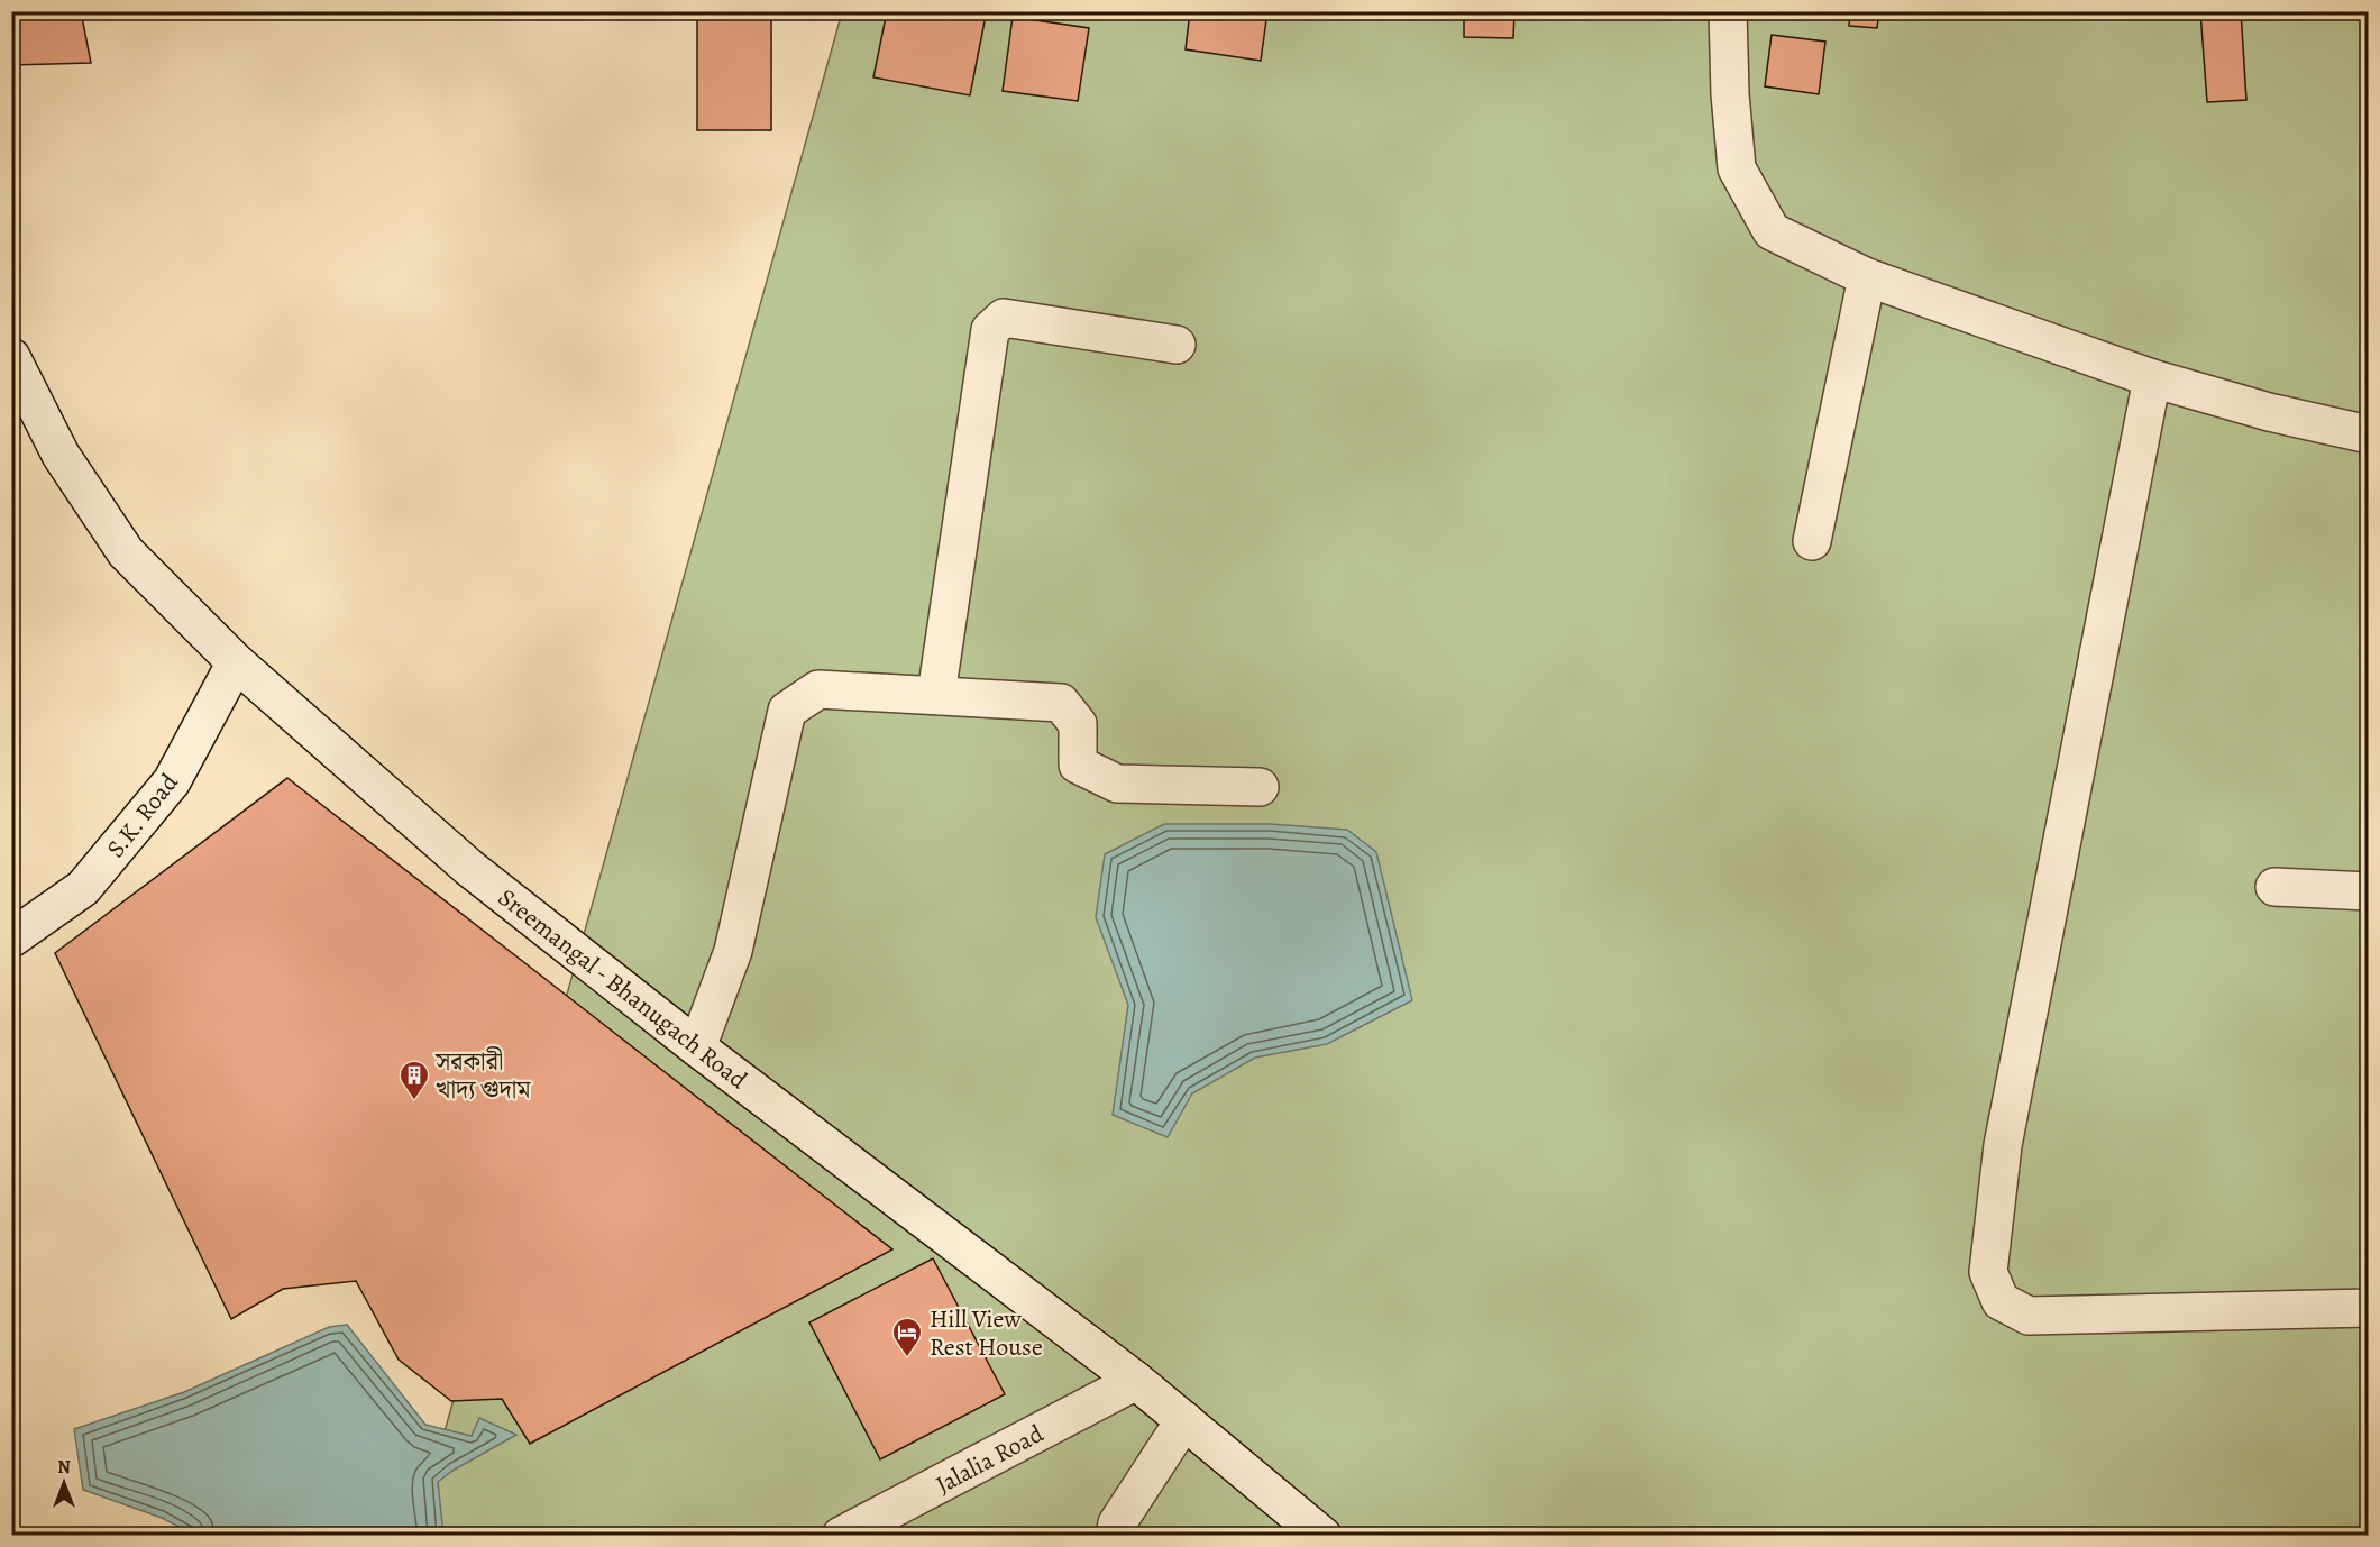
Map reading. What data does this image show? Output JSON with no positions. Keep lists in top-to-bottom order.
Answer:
{
  "streets": {
    "street": ["S.K. Road", "Sreemangal - Bhanugach Road", "Jalalia Road"]
  },
  "crossings": [
    ["S.K. Road", "Sreemangal - Bhanugach Road"],
    ["Sreemangal - Bhanugach Road", "Jalalia Road"]
  ],
  "places": {
    "building": ["সরকারী খাদ্য গুদাম"],
    "hotel": ["Hill View Rest House"]
  },
  "north": "top"
}
